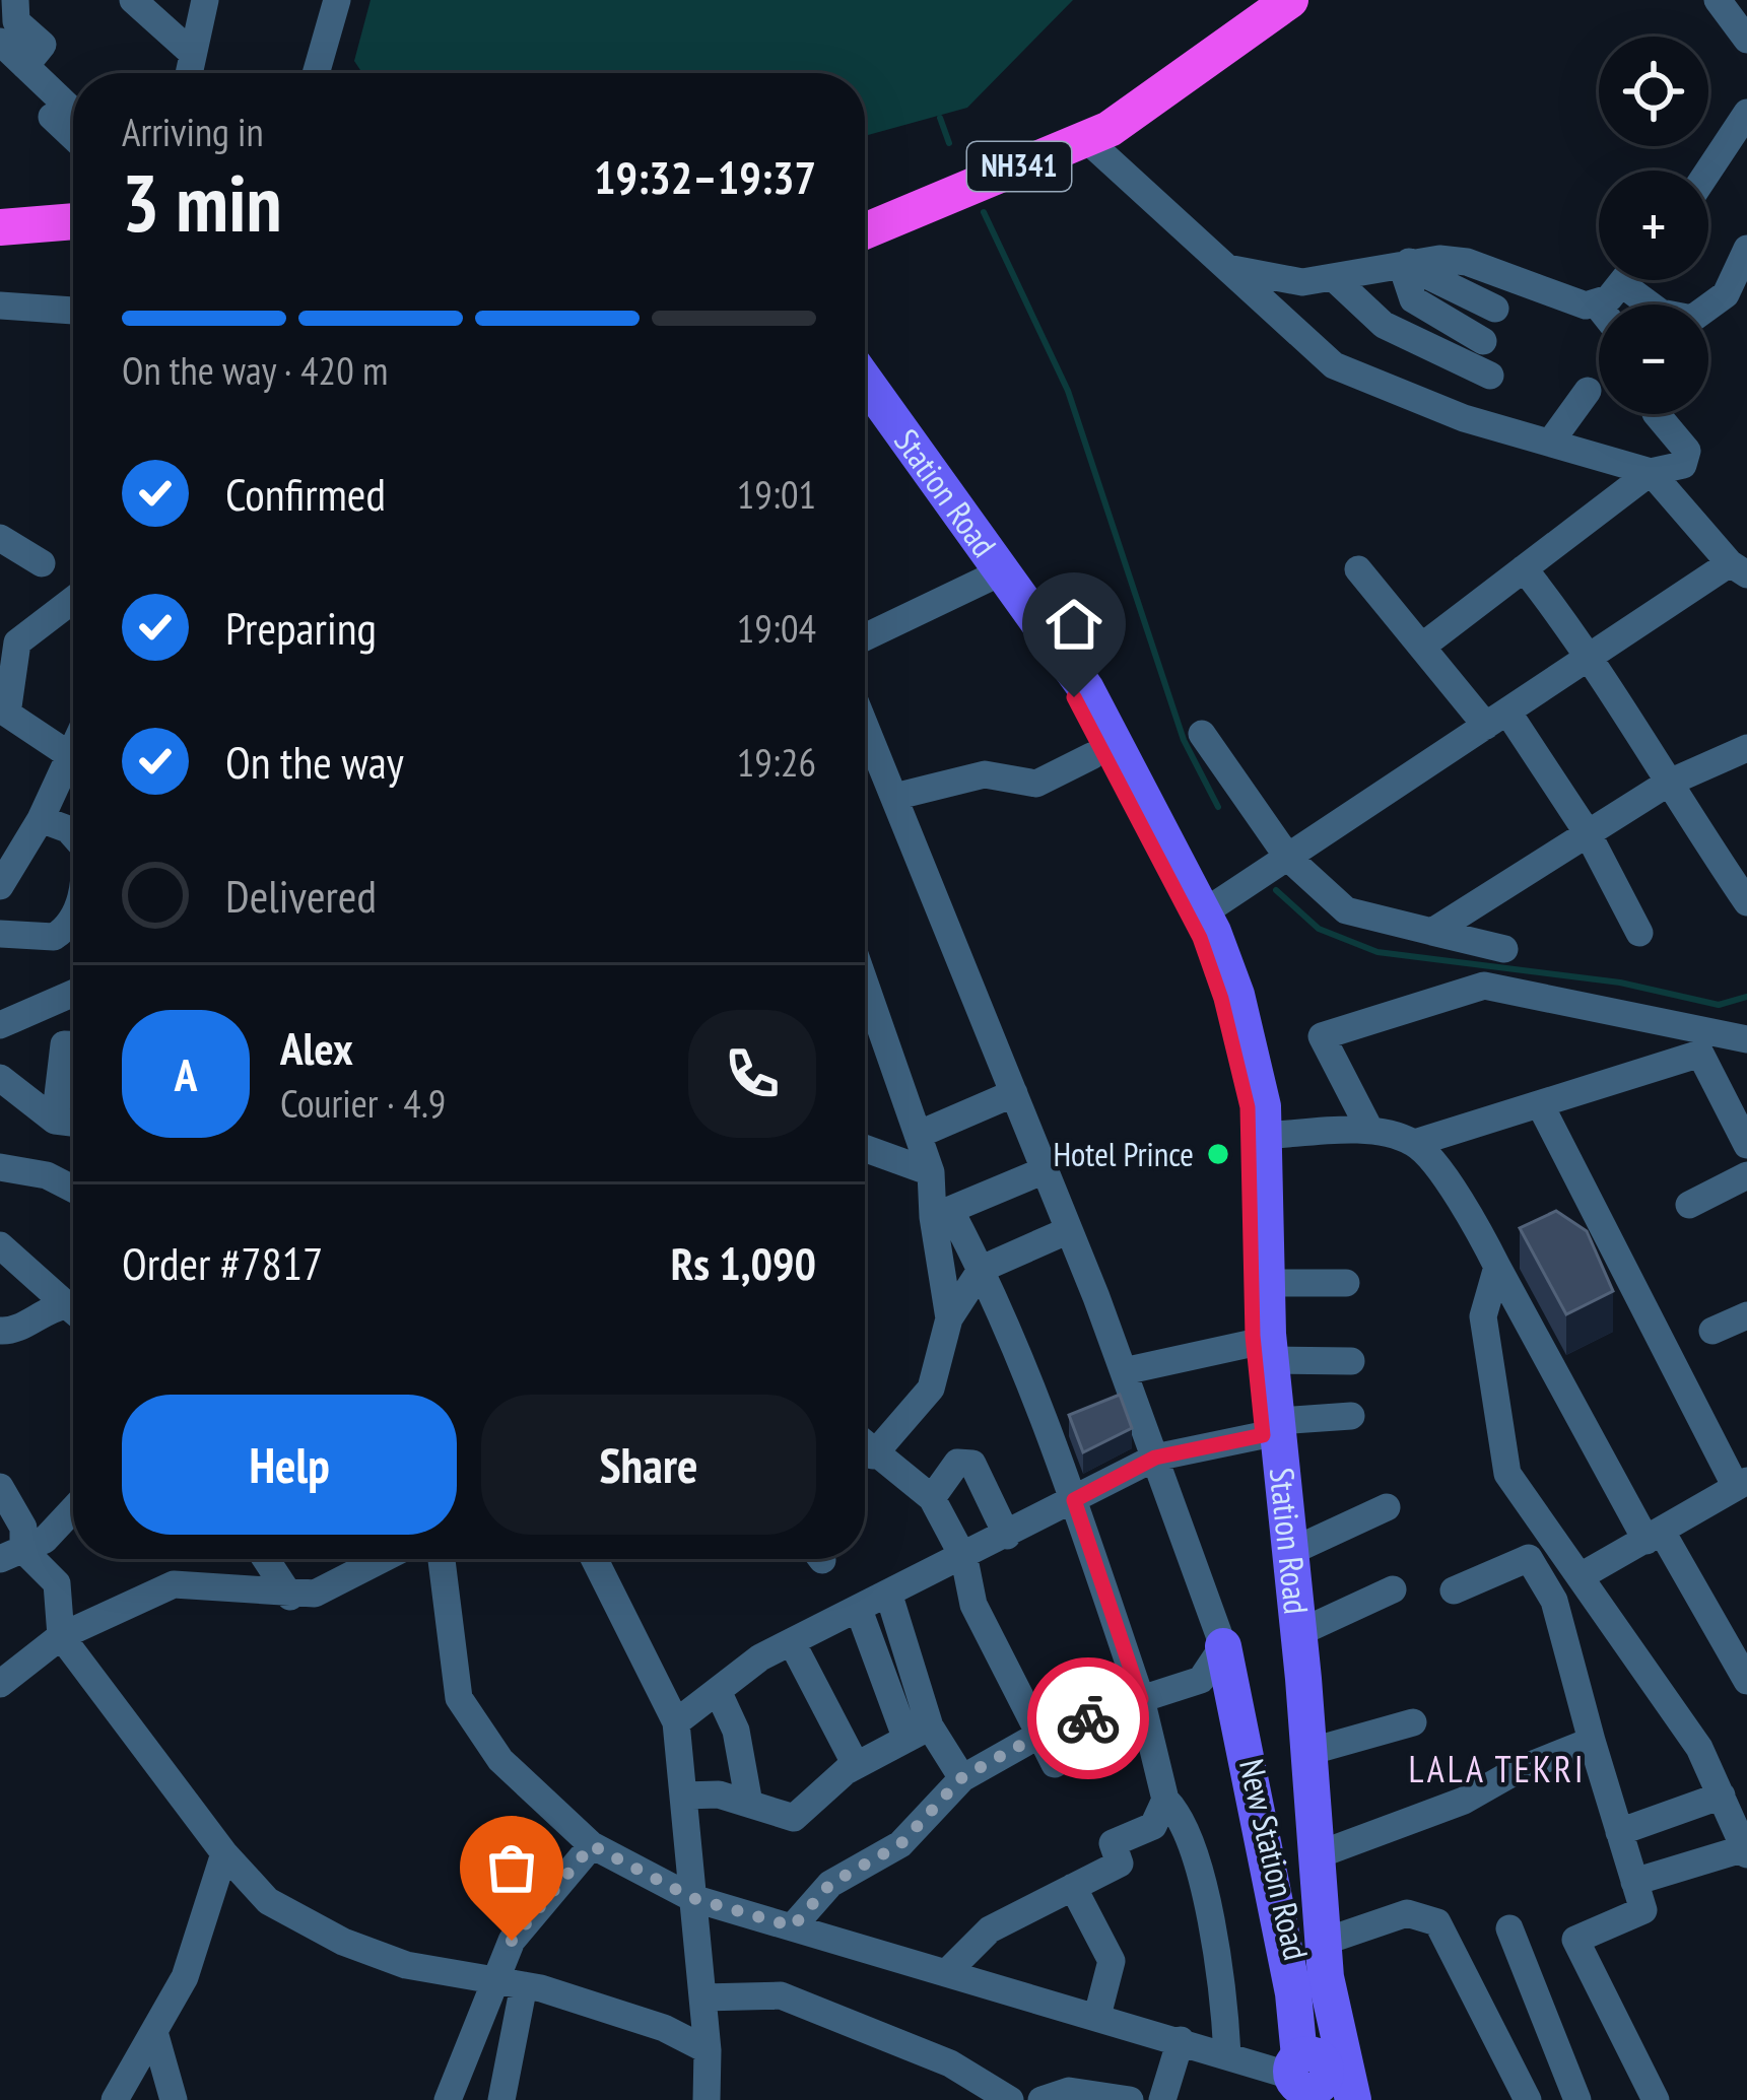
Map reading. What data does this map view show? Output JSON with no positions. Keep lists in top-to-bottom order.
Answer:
{
  "streets": {
    "highway": ["NH341"],
    "main road": ["Station Road", "New Station Road"]
  },
  "crossings": [
    ["Station Road", "New Station Road"]
  ],
  "districts": ["LALA TEKRI"],
  "places": ["Hotel Prince"],
  "page": {
    "map_buttons": ["+", "−"],
    "heading": ["3 min", "Arriving in", "19:32–19:37"],
    "panel": [
      "Alex",
      "Courier · 4.9",
      "Order #7817",
      "Rs 1,090"
    ],
    "bar": "On the way · 420 m",
    "list": [
      ["Confirmed", "19:01"],
      ["Preparing", "19:04"],
      ["On the way", "19:26"],
      "Delivered"
    ],
    "round": "A",
    "buttons": ["Help", "Share"]
  }
}
